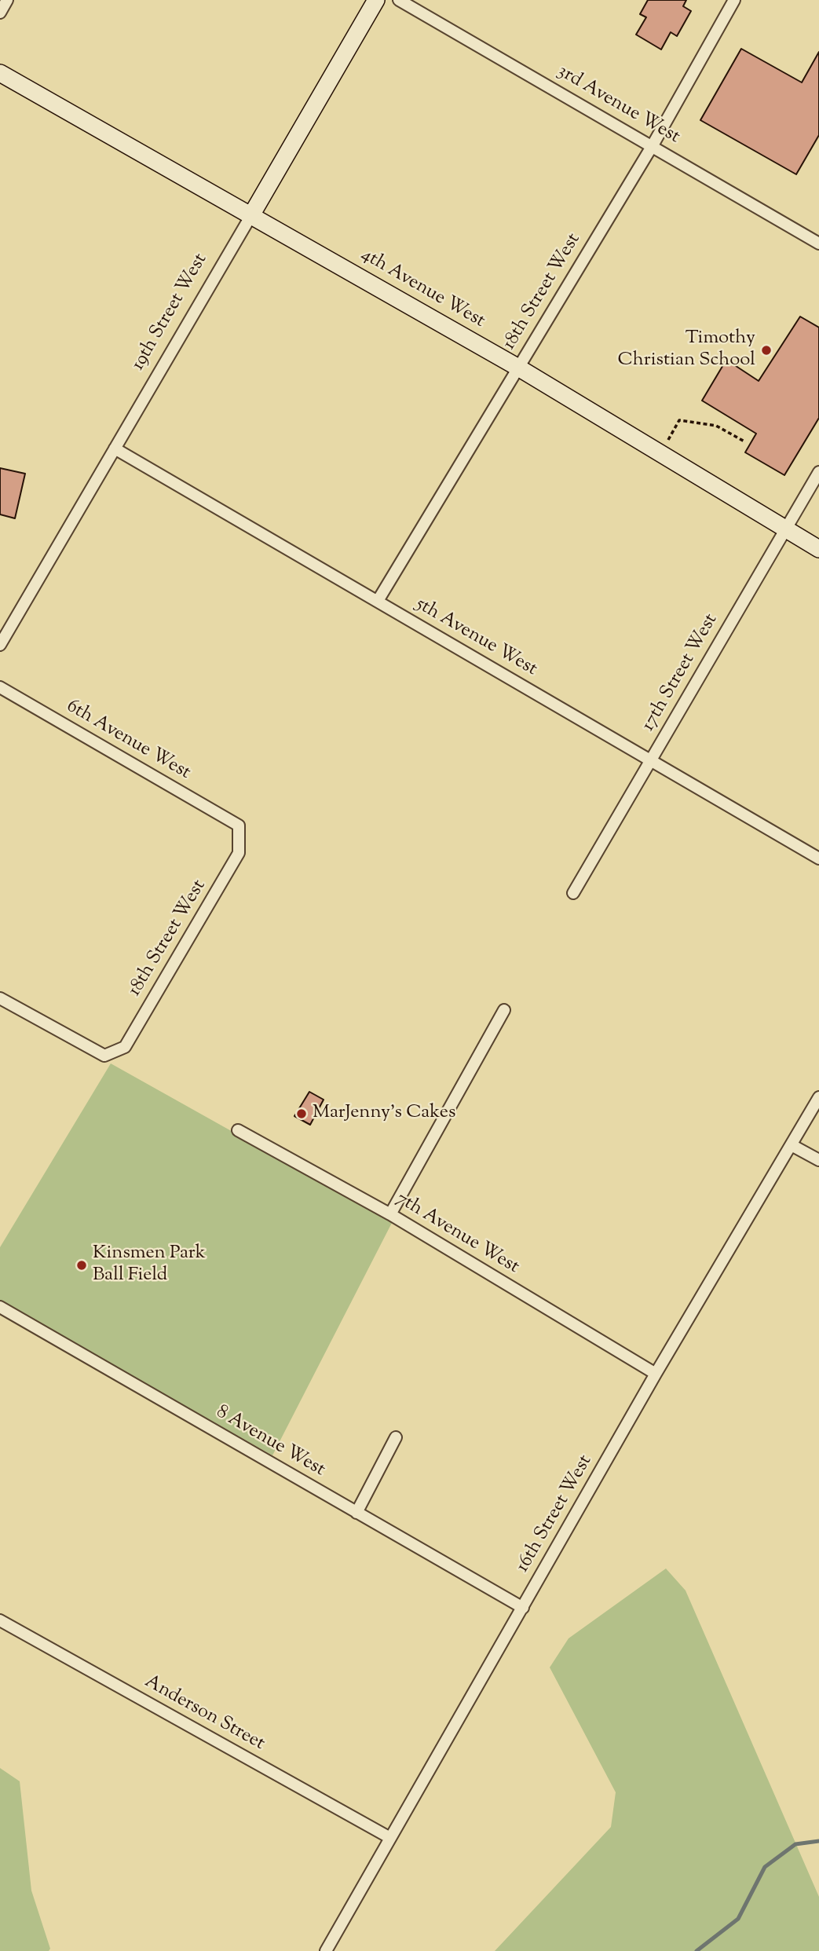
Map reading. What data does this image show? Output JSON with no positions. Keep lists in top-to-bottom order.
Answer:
{
  "streets": {
    "street": [
      "3rd Avenue West",
      "4th Avenue West",
      "18th Street West",
      "19th Street West",
      "5th Avenue West",
      "17th Street West",
      "6th Avenue West",
      "7th Avenue West",
      "8 Avenue West",
      "16th Street West",
      "Anderson Street"
    ]
  },
  "crossings": [
    ["3rd Avenue West", "18th Street West"],
    ["4th Avenue West", "18th Street West"],
    ["4th Avenue West", "19th Street West"],
    ["4th Avenue West", "17th Street West"],
    ["18th Street West", "5th Avenue West"],
    ["18th Street West", "6th Avenue West"],
    ["19th Street West", "5th Avenue West"],
    ["5th Avenue West", "17th Street West"],
    ["7th Avenue West", "16th Street West"],
    ["8 Avenue West", "16th Street West"],
    ["16th Street West", "Anderson Street"]
  ],
  "places": ["Timothy Christian School", "MarJenny’s Cakes", "Kinsmen Park Ball Field"]
}
